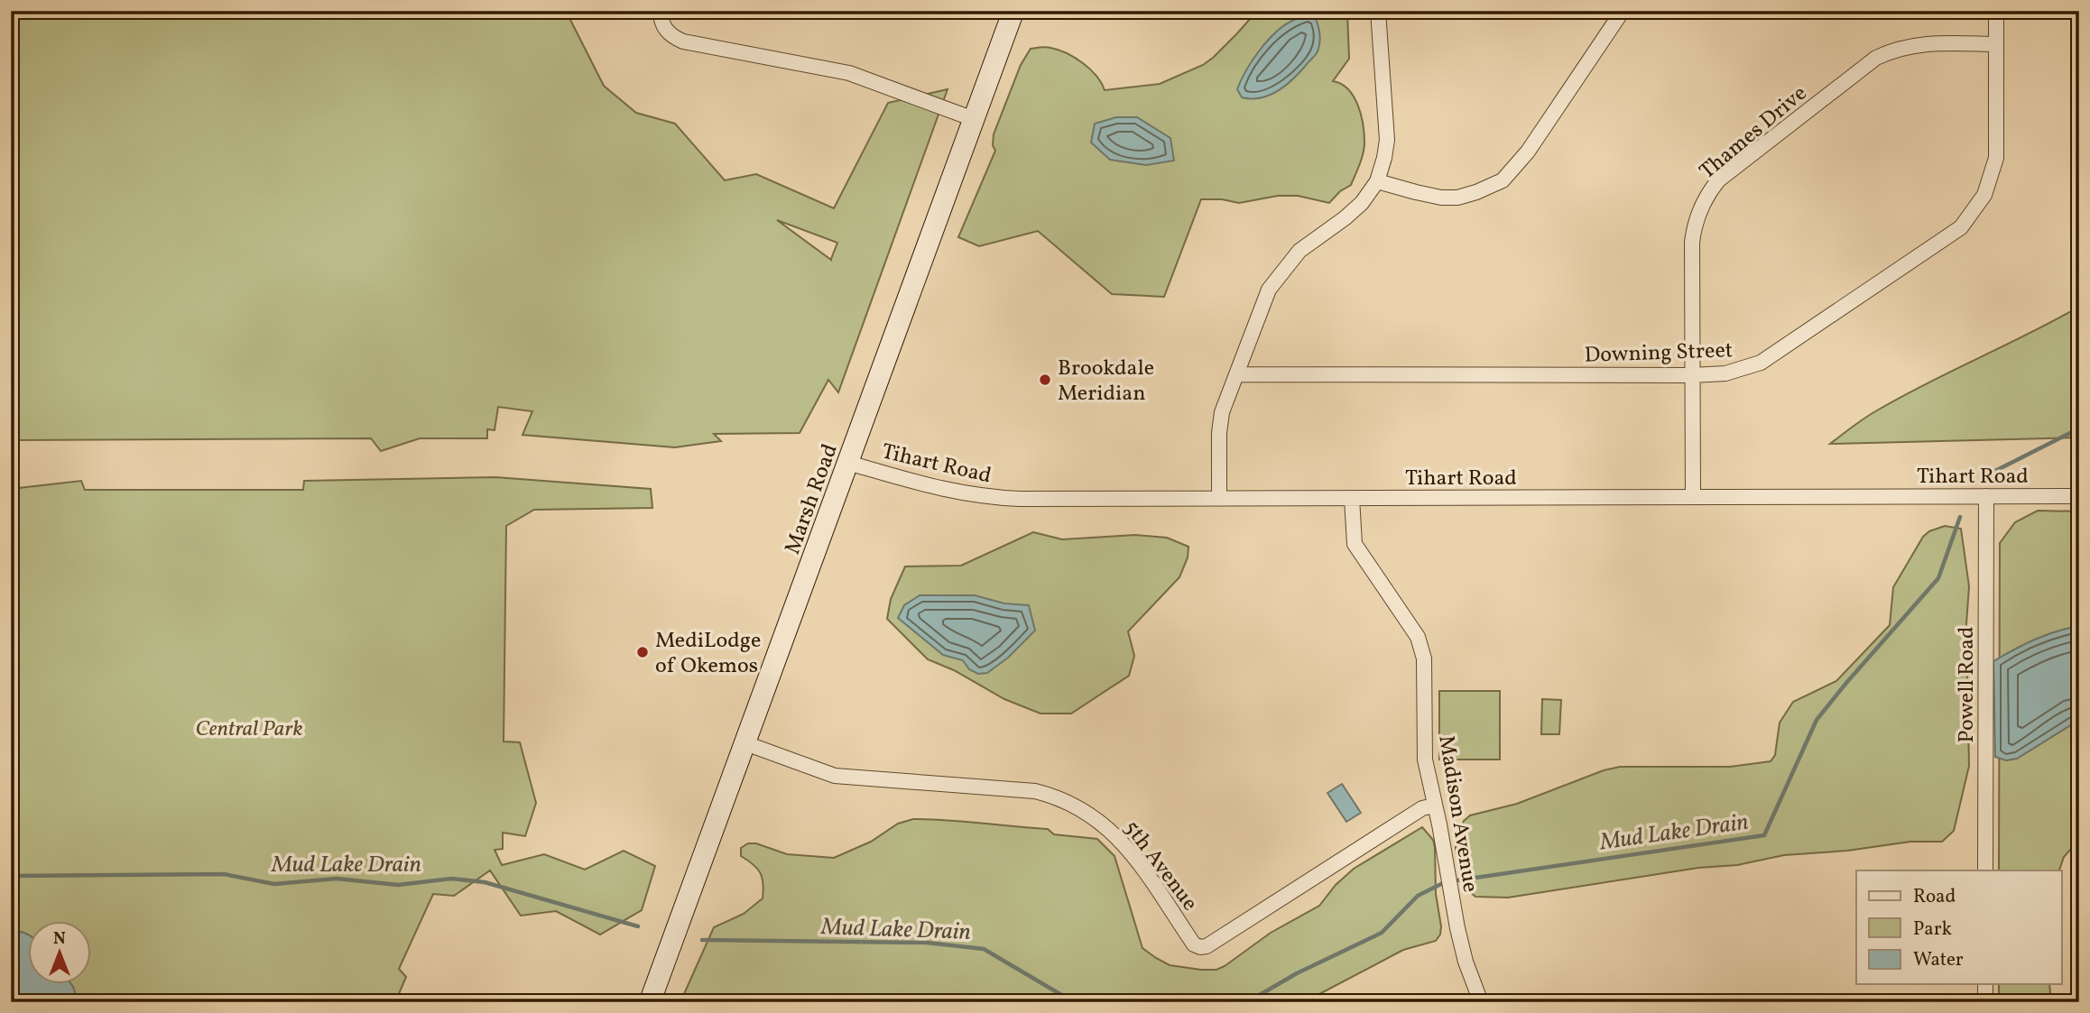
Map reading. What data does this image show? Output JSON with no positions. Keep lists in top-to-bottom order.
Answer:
{
  "streets": {
    "main road": ["Marsh Road"],
    "street": [
      "Thames Drive",
      "Downing Street",
      "Tihart Road",
      "Powell Road",
      "Madison Avenue",
      "5th Avenue"
    ]
  },
  "crossings": [
    ["Thames Drive", "Downing Street"],
    ["Thames Drive", "Tihart Road"],
    ["Tihart Road", "Marsh Road"],
    ["Tihart Road", "Powell Road"],
    ["Tihart Road", "Madison Avenue"],
    ["Marsh Road", "5th Avenue"],
    ["Madison Avenue", "5th Avenue"]
  ],
  "water": ["Mud Lake Drain"],
  "parks": ["Central Park"],
  "places": ["Brookdale Meridian", "MediLodge of Okemos"],
  "legend": ["Road", "Park", "Water"],
  "north": "top"
}
